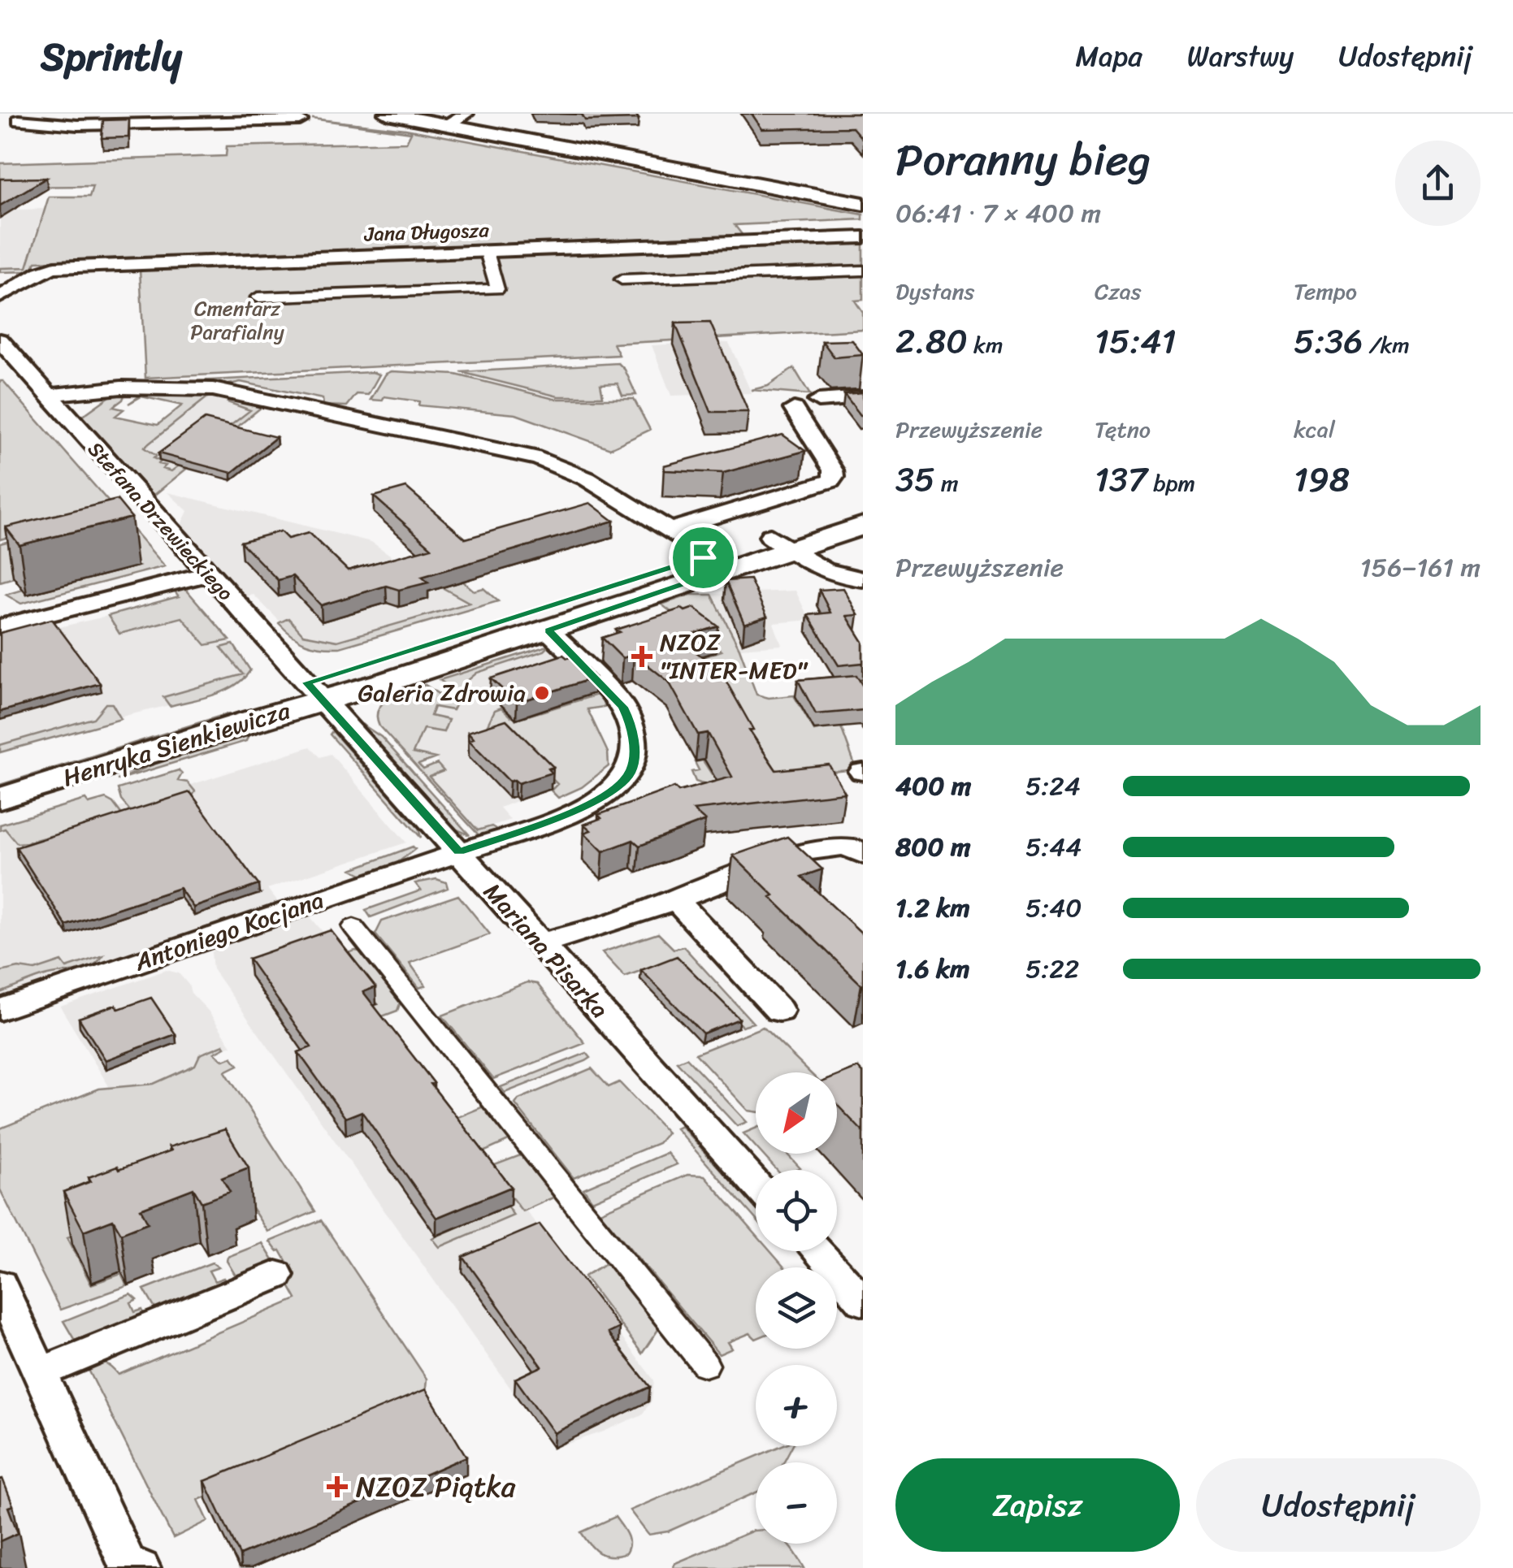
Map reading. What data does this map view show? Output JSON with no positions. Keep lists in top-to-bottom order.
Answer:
{
  "streets": {
    "street": [
      "Jana Długosza",
      "Stefana Drzewieckiego",
      "Henryka Sienkiewicza",
      "Antoniego Kocjana",
      "Mariana Pisarka"
    ]
  },
  "crossings": [
    ["Stefana Drzewieckiego", "Henryka Sienkiewicza"],
    ["Stefana Drzewieckiego", "Mariana Pisarka"],
    ["Henryka Sienkiewicza", "Antoniego Kocjana"],
    ["Henryka Sienkiewicza", "Mariana Pisarka"],
    ["Antoniego Kocjana", "Mariana Pisarka"]
  ],
  "parks": ["Cmentarz Parafialny"],
  "places": {
    "health": ["NZOZ \"INTER-MED\"", "NZOZ Piątka"],
    "other": ["Galeria Zdrowia"]
  },
  "north": "bottom left",
  "page": {
    "header": "Sprintly",
    "nav": ["Mapa", "Warstwy", "Udostępnij"],
    "heading": ["Poranny bieg", "06:41 · 7 × 400 m"],
    "stats": [
      ["Dystans", "2.80 km"],
      ["Czas", "15:41"],
      ["Tempo", "5:36 /km"],
      ["Przewyższenie", "35 m"],
      ["Tętno", "137 bpm"],
      ["kcal", "198"]
    ],
    "chart": ["Przewyższenie", "156–161 m"],
    "list": [
      {
        "name": "400 m",
        "note": "5:24"
      },
      {
        "name": "800 m",
        "note": "5:44"
      },
      {
        "name": "1.2 km",
        "note": "5:40"
      },
      {
        "name": "1.6 km",
        "note": "5:22"
      }
    ],
    "map_buttons": ["+", "−"],
    "buttons": ["Zapisz", "Udostępnij"]
  }
}
